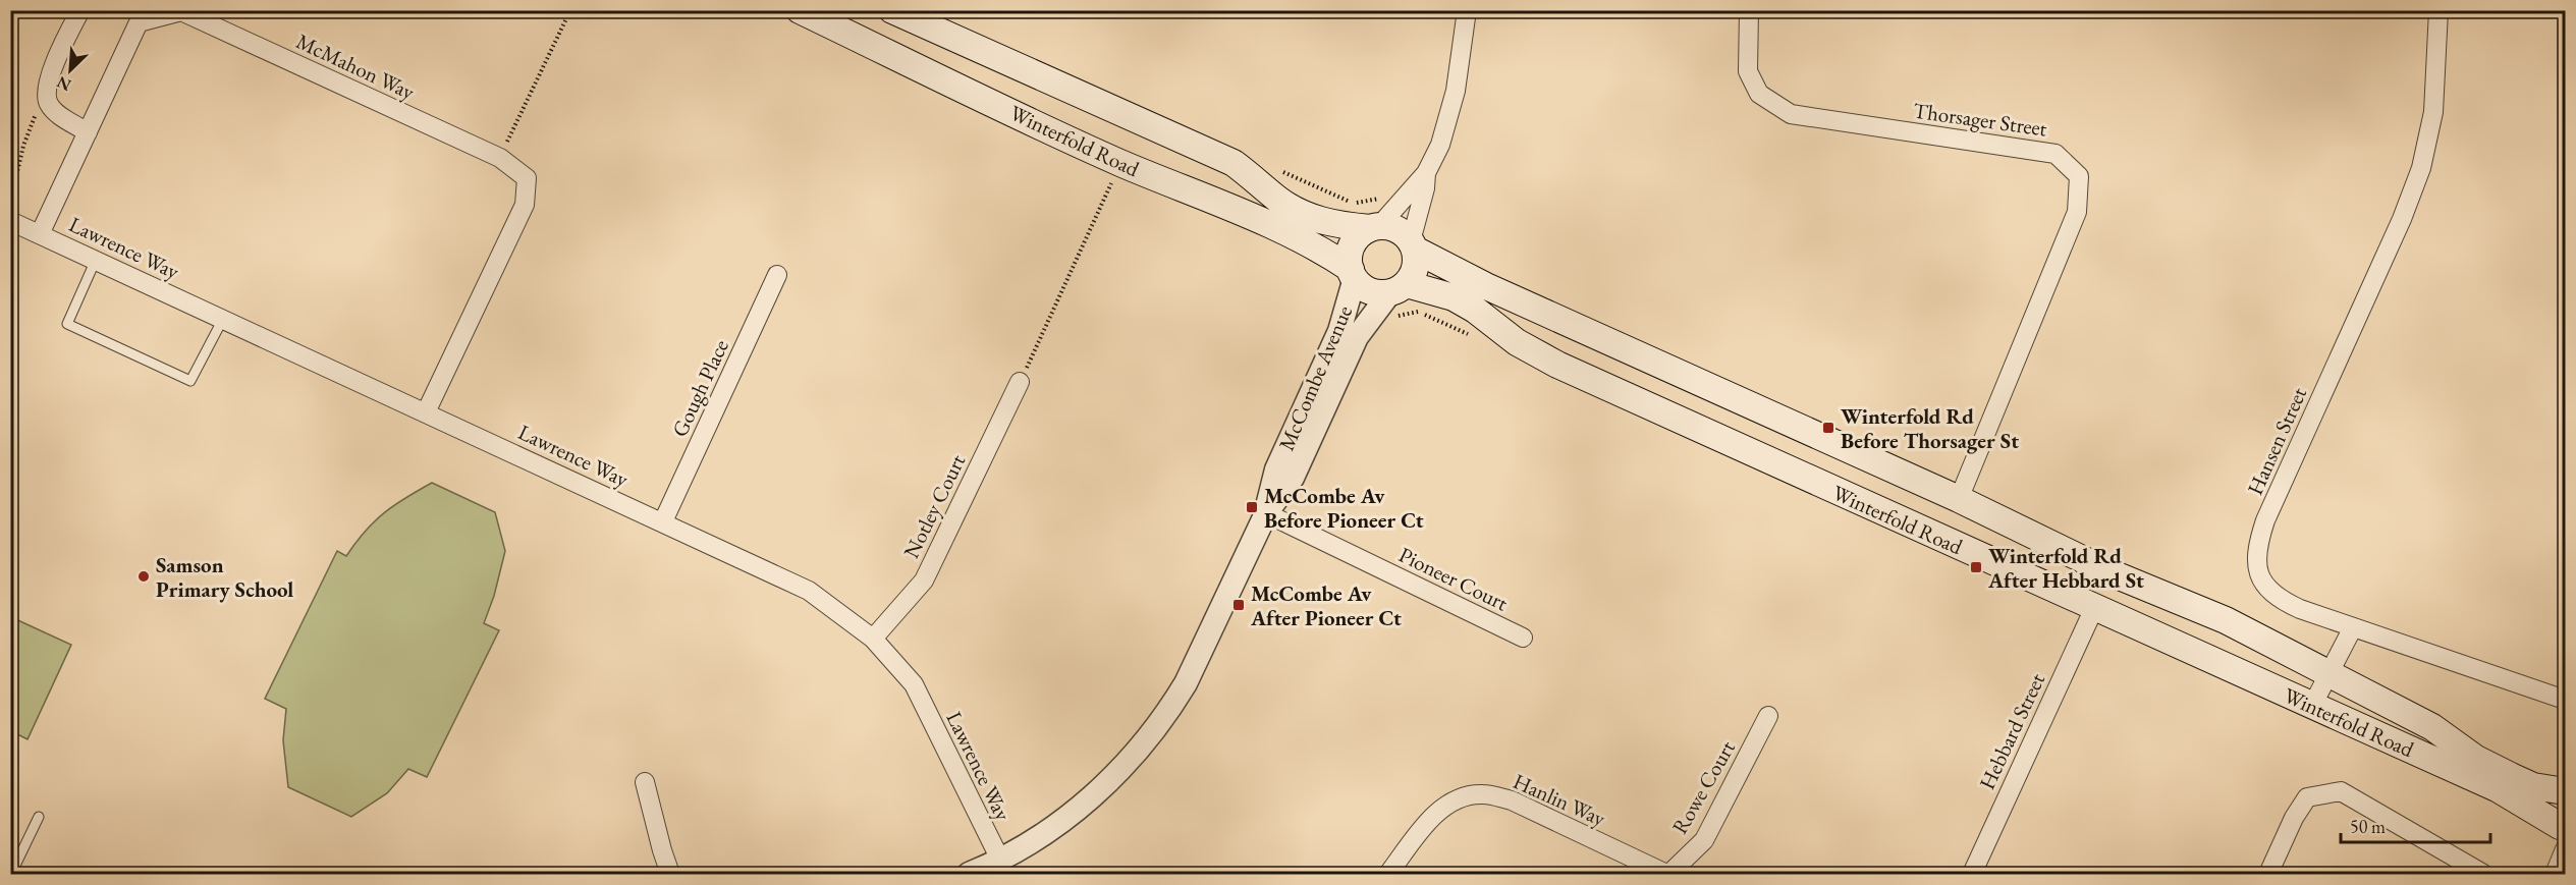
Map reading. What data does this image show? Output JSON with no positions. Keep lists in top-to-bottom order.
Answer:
{
  "streets": {
    "main road": ["Winterfold Road"],
    "street": [
      "McMahon Way",
      "Thorsager Street",
      "Lawrence Way",
      "McCombe Avenue",
      "Gough Place",
      "Hansen Street",
      "Notley Court",
      "Pioneer Court",
      "Hebbard Street",
      "Rowe Court",
      "Hanlin Way"
    ]
  },
  "crossings": [
    ["McMahon Way", "Lawrence Way"],
    ["Thorsager Street", "Winterfold Road"],
    ["Winterfold Road", "McCombe Avenue"],
    ["Winterfold Road", "Hebbard Street"],
    ["Lawrence Way", "McCombe Avenue"],
    ["Lawrence Way", "Gough Place"],
    ["Lawrence Way", "Notley Court"],
    ["McCombe Avenue", "Pioneer Court"],
    ["Rowe Court", "Hanlin Way"]
  ],
  "places": {
    "transit": [
      "Winterfold Rd Before Thorsager St",
      "McCombe Av Before Pioneer Ct",
      "Winterfold Rd After Hebbard St",
      "McCombe Av After Pioneer Ct"
    ],
    "other": ["Samson Primary School"]
  },
  "scale_bar": "50 m",
  "north": "bottom left"
}
